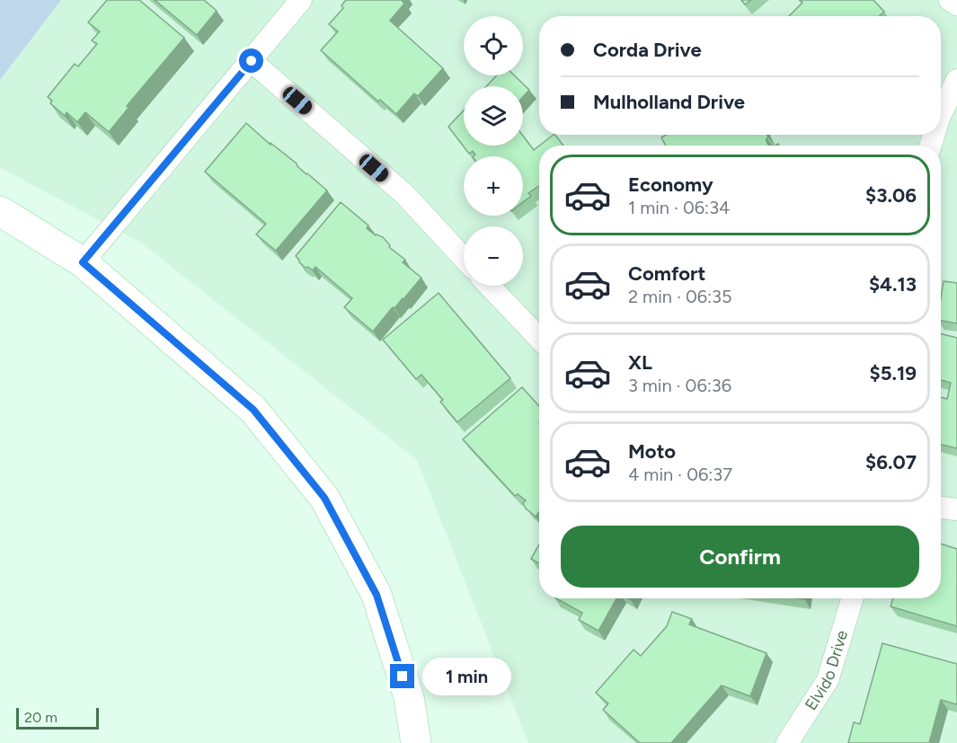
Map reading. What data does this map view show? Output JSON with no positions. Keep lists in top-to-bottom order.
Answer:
{
  "streets": {
    "street": ["Elvido Drive"]
  },
  "scale_bar": "20 m",
  "page": {
    "map_buttons": ["+", "−"],
    "banner": ["Corda Drive", "Mulholland Drive"],
    "list": [
      {
        "name": "Economy",
        "note": "1 min · 06:34",
        "value": "$3.06"
      },
      {
        "name": "Comfort",
        "note": "2 min · 06:35",
        "value": "$4.13"
      },
      {
        "name": "XL",
        "note": "3 min · 06:36",
        "value": "$5.19"
      },
      {
        "name": "Moto",
        "note": "4 min · 06:37",
        "value": "$6.07"
      }
    ],
    "buttons": "Confirm",
    "bubble": "1 min",
    "scale": "20 m"
  }
}
